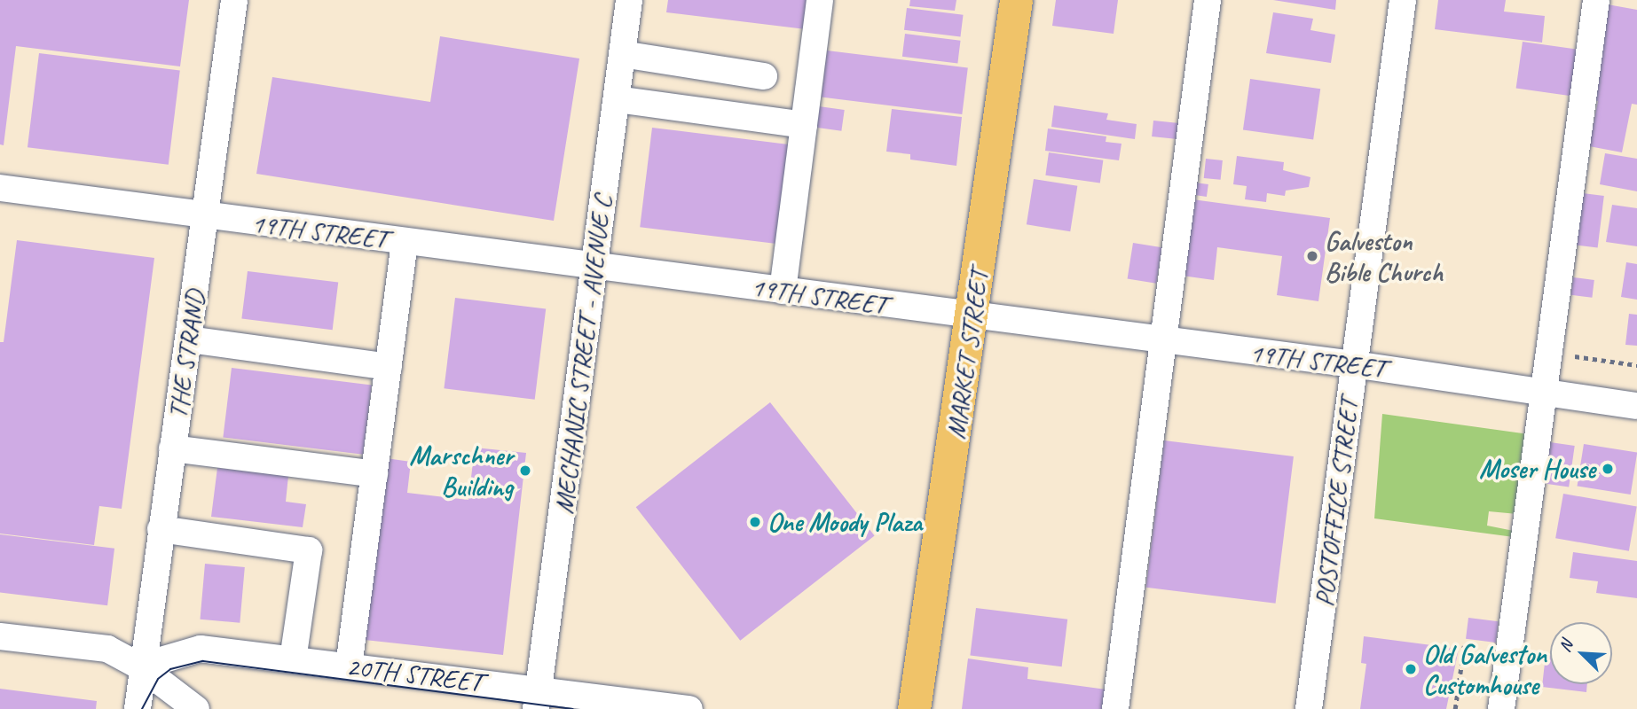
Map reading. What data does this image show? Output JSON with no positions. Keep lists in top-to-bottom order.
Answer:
{
  "streets": {
    "main road": ["MARKET STREET"],
    "street": [
      "19TH STREET",
      "THE STRAND",
      "MECHANIC STREET - AVENUE C",
      "POSTOFFICE STREET",
      "20TH STREET"
    ]
  },
  "crossings": [
    ["19TH STREET", "THE STRAND"],
    ["19TH STREET", "MECHANIC STREET - AVENUE C"],
    ["19TH STREET", "MARKET STREET"],
    ["19TH STREET", "POSTOFFICE STREET"],
    ["THE STRAND", "20TH STREET"],
    ["MECHANIC STREET - AVENUE C", "20TH STREET"]
  ],
  "places": [
    "Galveston Bible Church",
    "Moser House",
    "Marschner Building",
    "One Moody Plaza",
    "Old Galveston Customhouse"
  ],
  "north": "top left"
}
